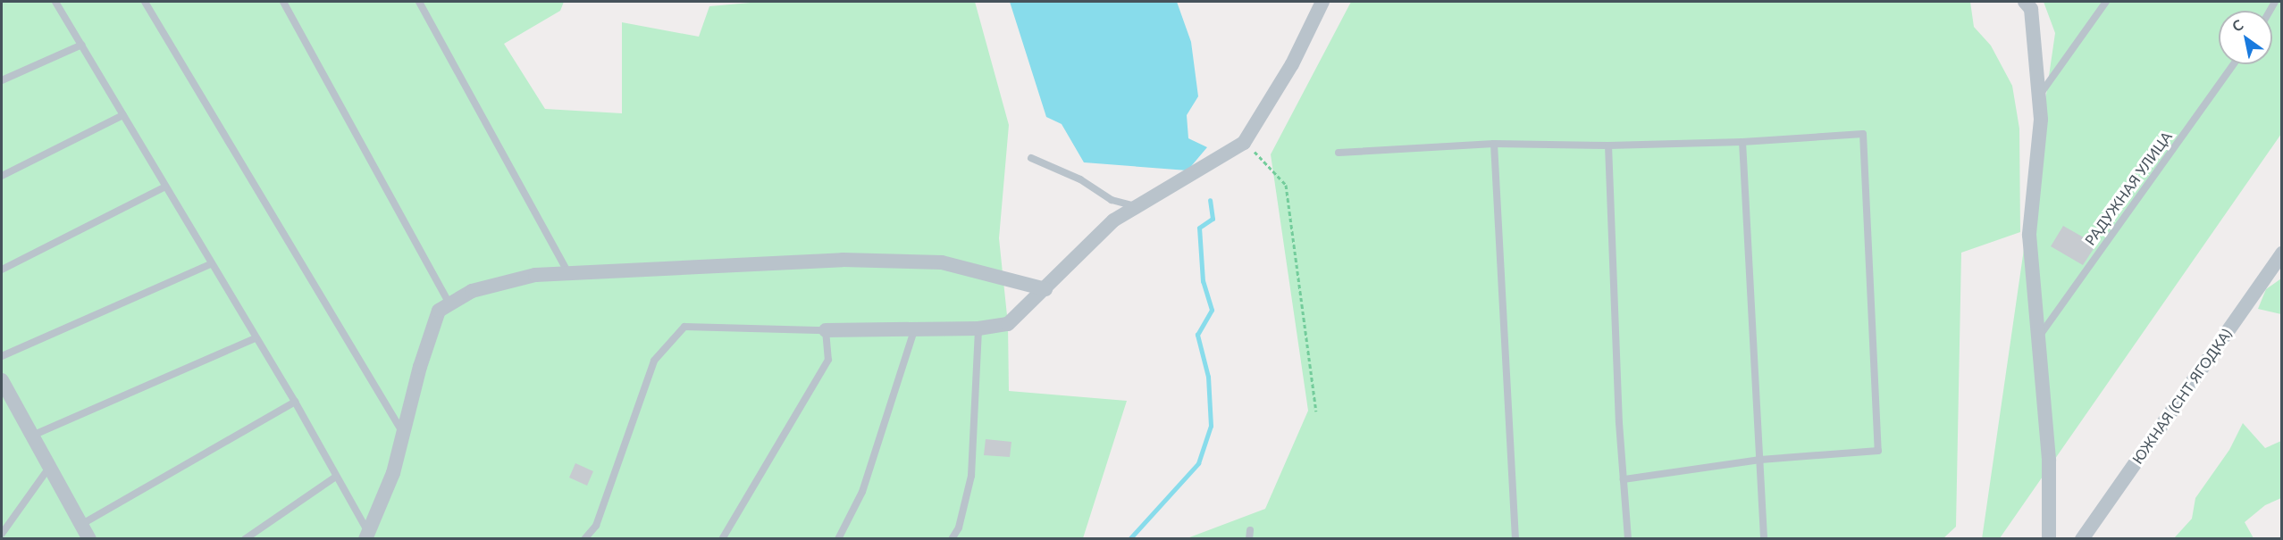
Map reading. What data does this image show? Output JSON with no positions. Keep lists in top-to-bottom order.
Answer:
{
  "streets": {
    "street": ["ЮЖНАЯ (СНТ ЯГОДКА)"],
    "lane": ["РАДУЖНАЯ УЛИЦА"]
  },
  "north": "top left"
}
